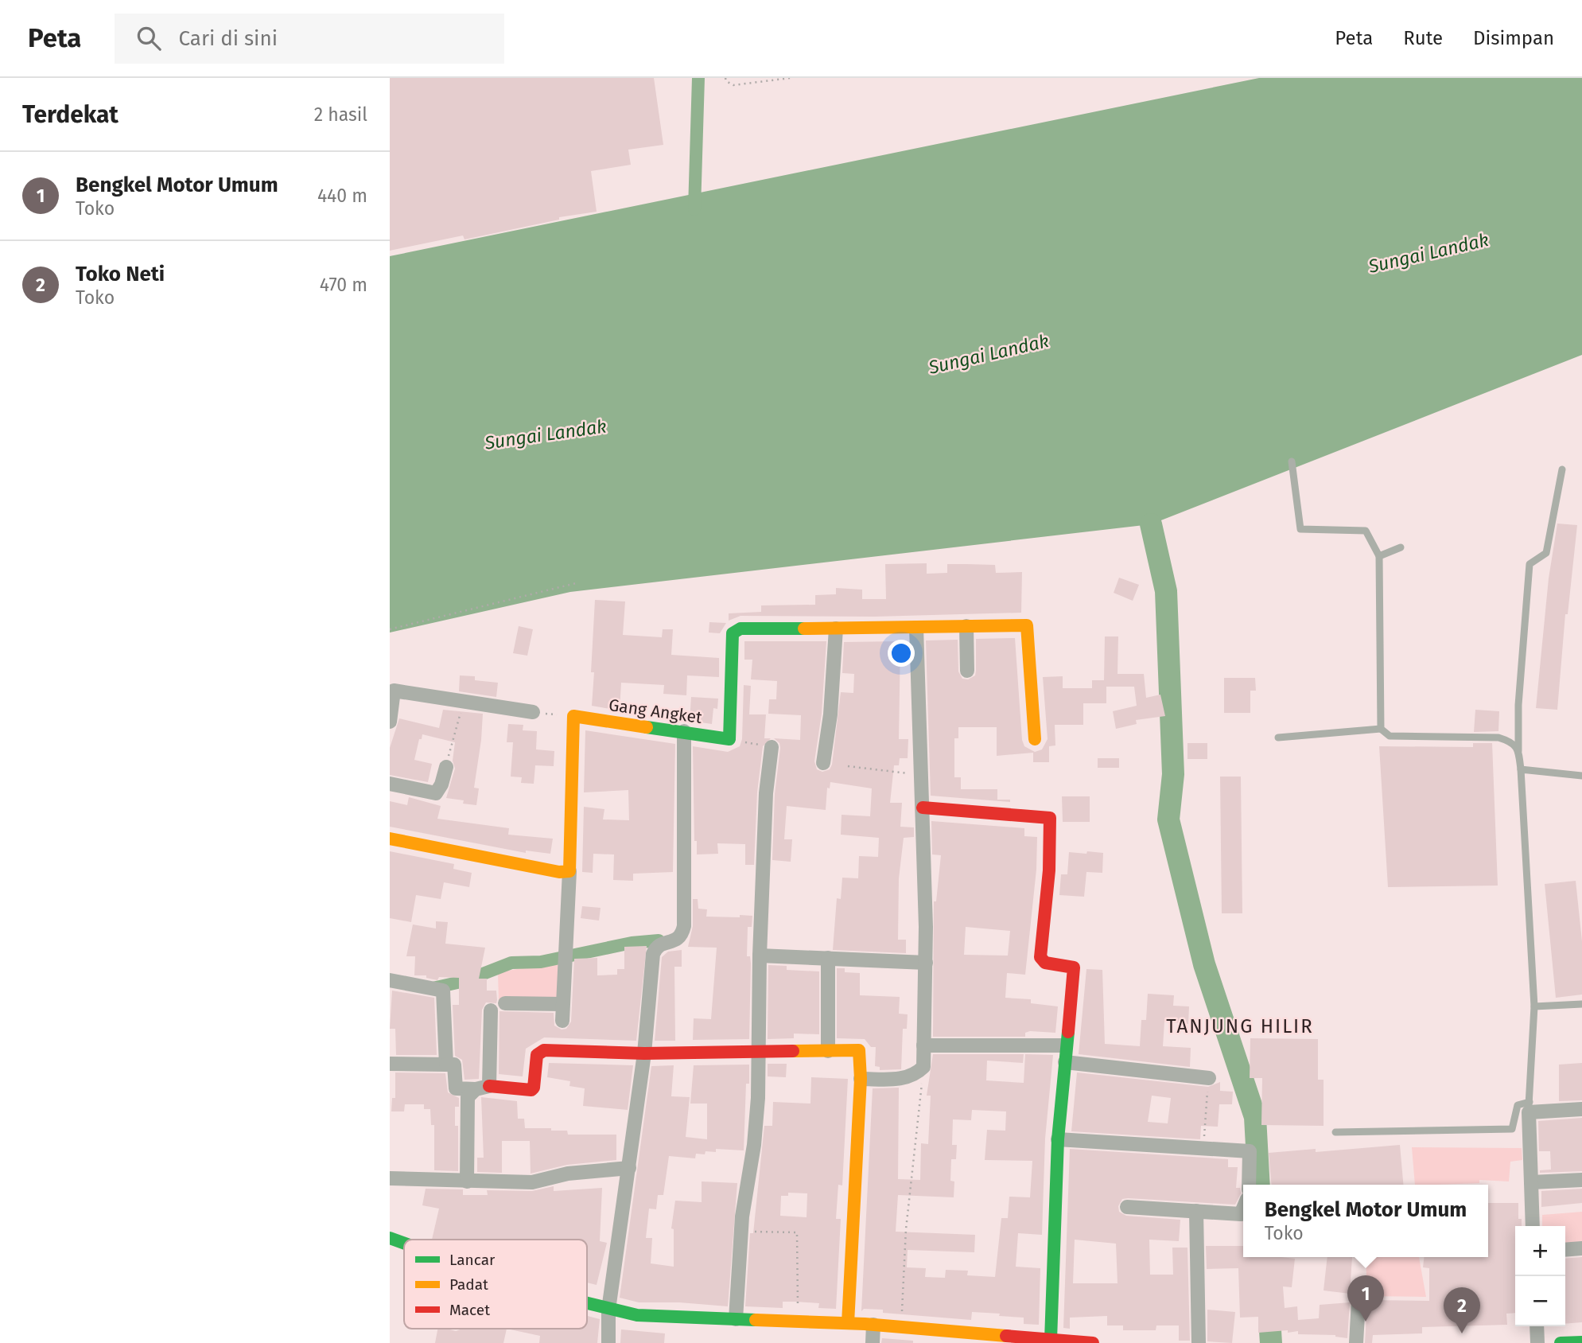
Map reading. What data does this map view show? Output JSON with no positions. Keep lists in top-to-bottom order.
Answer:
{
  "streets": {
    "street": ["Gang Angket"]
  },
  "districts": ["TANJUNG HILIR"],
  "water": ["Sungai Landak"],
  "legend": ["Lancar", "Padat", "Macet"],
  "page": {
    "header": "Peta",
    "search": "Cari di sini",
    "nav": ["Peta", "Rute", "Disimpan"],
    "heading": ["Terdekat", "2 hasil"],
    "list": [
      {
        "mark": "1",
        "name": "Bengkel Motor Umum",
        "note": "Toko",
        "value": "440 m"
      },
      {
        "mark": "2",
        "name": "Toko Neti",
        "note": "Toko",
        "value": "470 m"
      }
    ],
    "popup": ["Bengkel Motor Umum", "Toko"],
    "map_buttons": ["+", "−"],
    "pins": ["1", "2"]
  }
}
